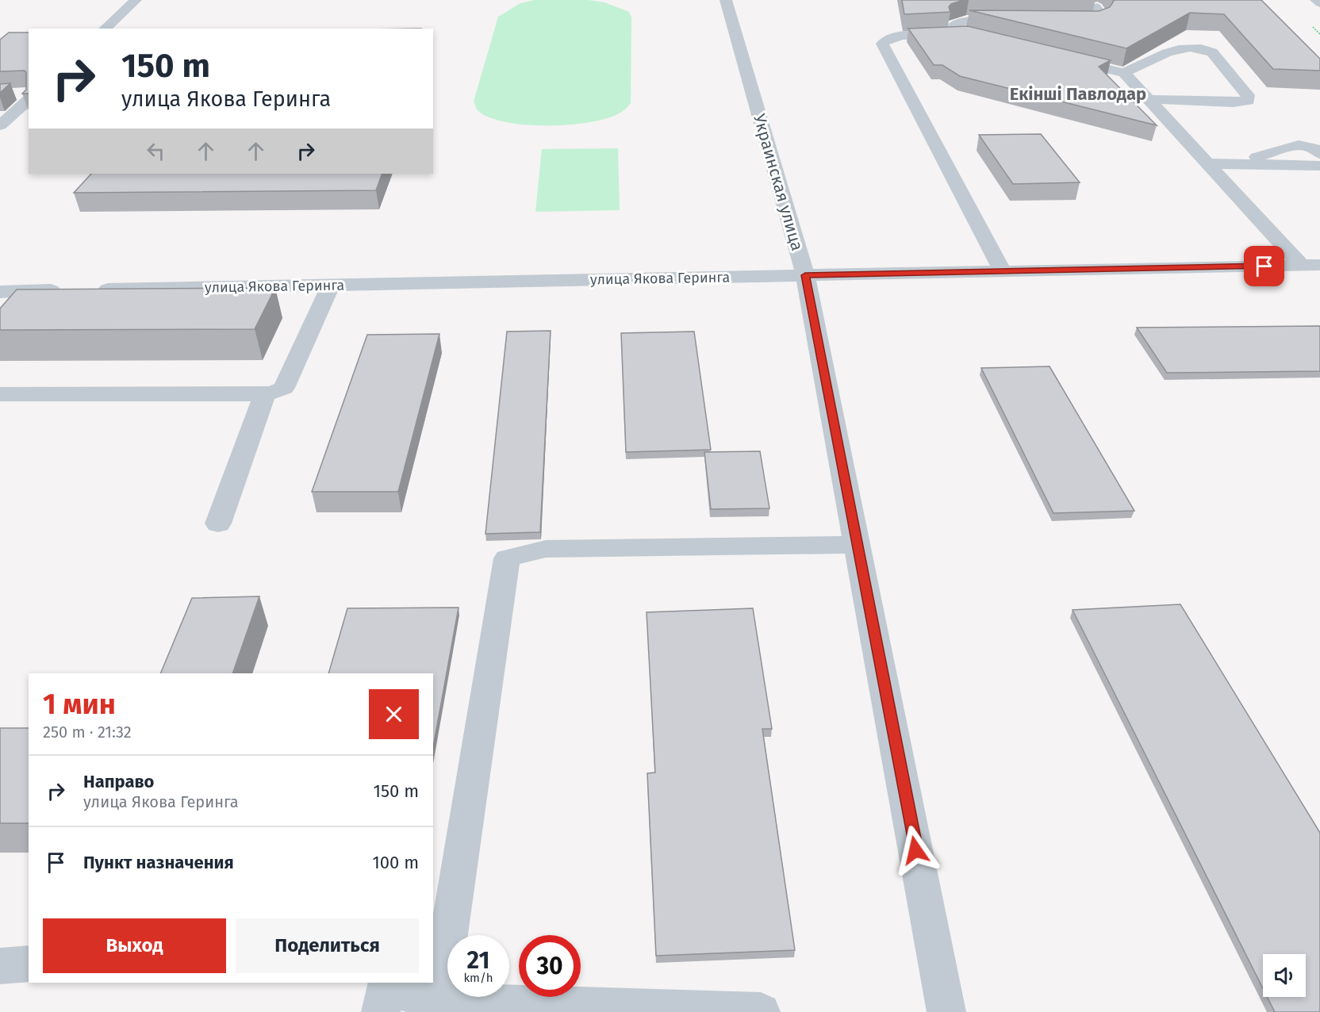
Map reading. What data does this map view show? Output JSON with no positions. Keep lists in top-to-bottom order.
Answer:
{
  "streets": {
    "street": ["Украинская улица", "улица Якова Геринга"]
  },
  "crossings": [
    ["Украинская улица", "улица Якова Геринга"]
  ],
  "districts": ["Екінші Павлодар"],
  "page": {
    "turn": ["150 m", "улица Якова Геринга"],
    "heading": ["1 мин", "250 m · 21:32"],
    "list": [
      {
        "name": "Направо",
        "note": "улица Якова Геринга",
        "value": "150 m"
      },
      {
        "name": "Пункт назначения",
        "value": "100 m"
      }
    ],
    "buttons": ["Выход", "Поделиться"],
    "speed": "21 km/h",
    "limit": "30"
  }
}
